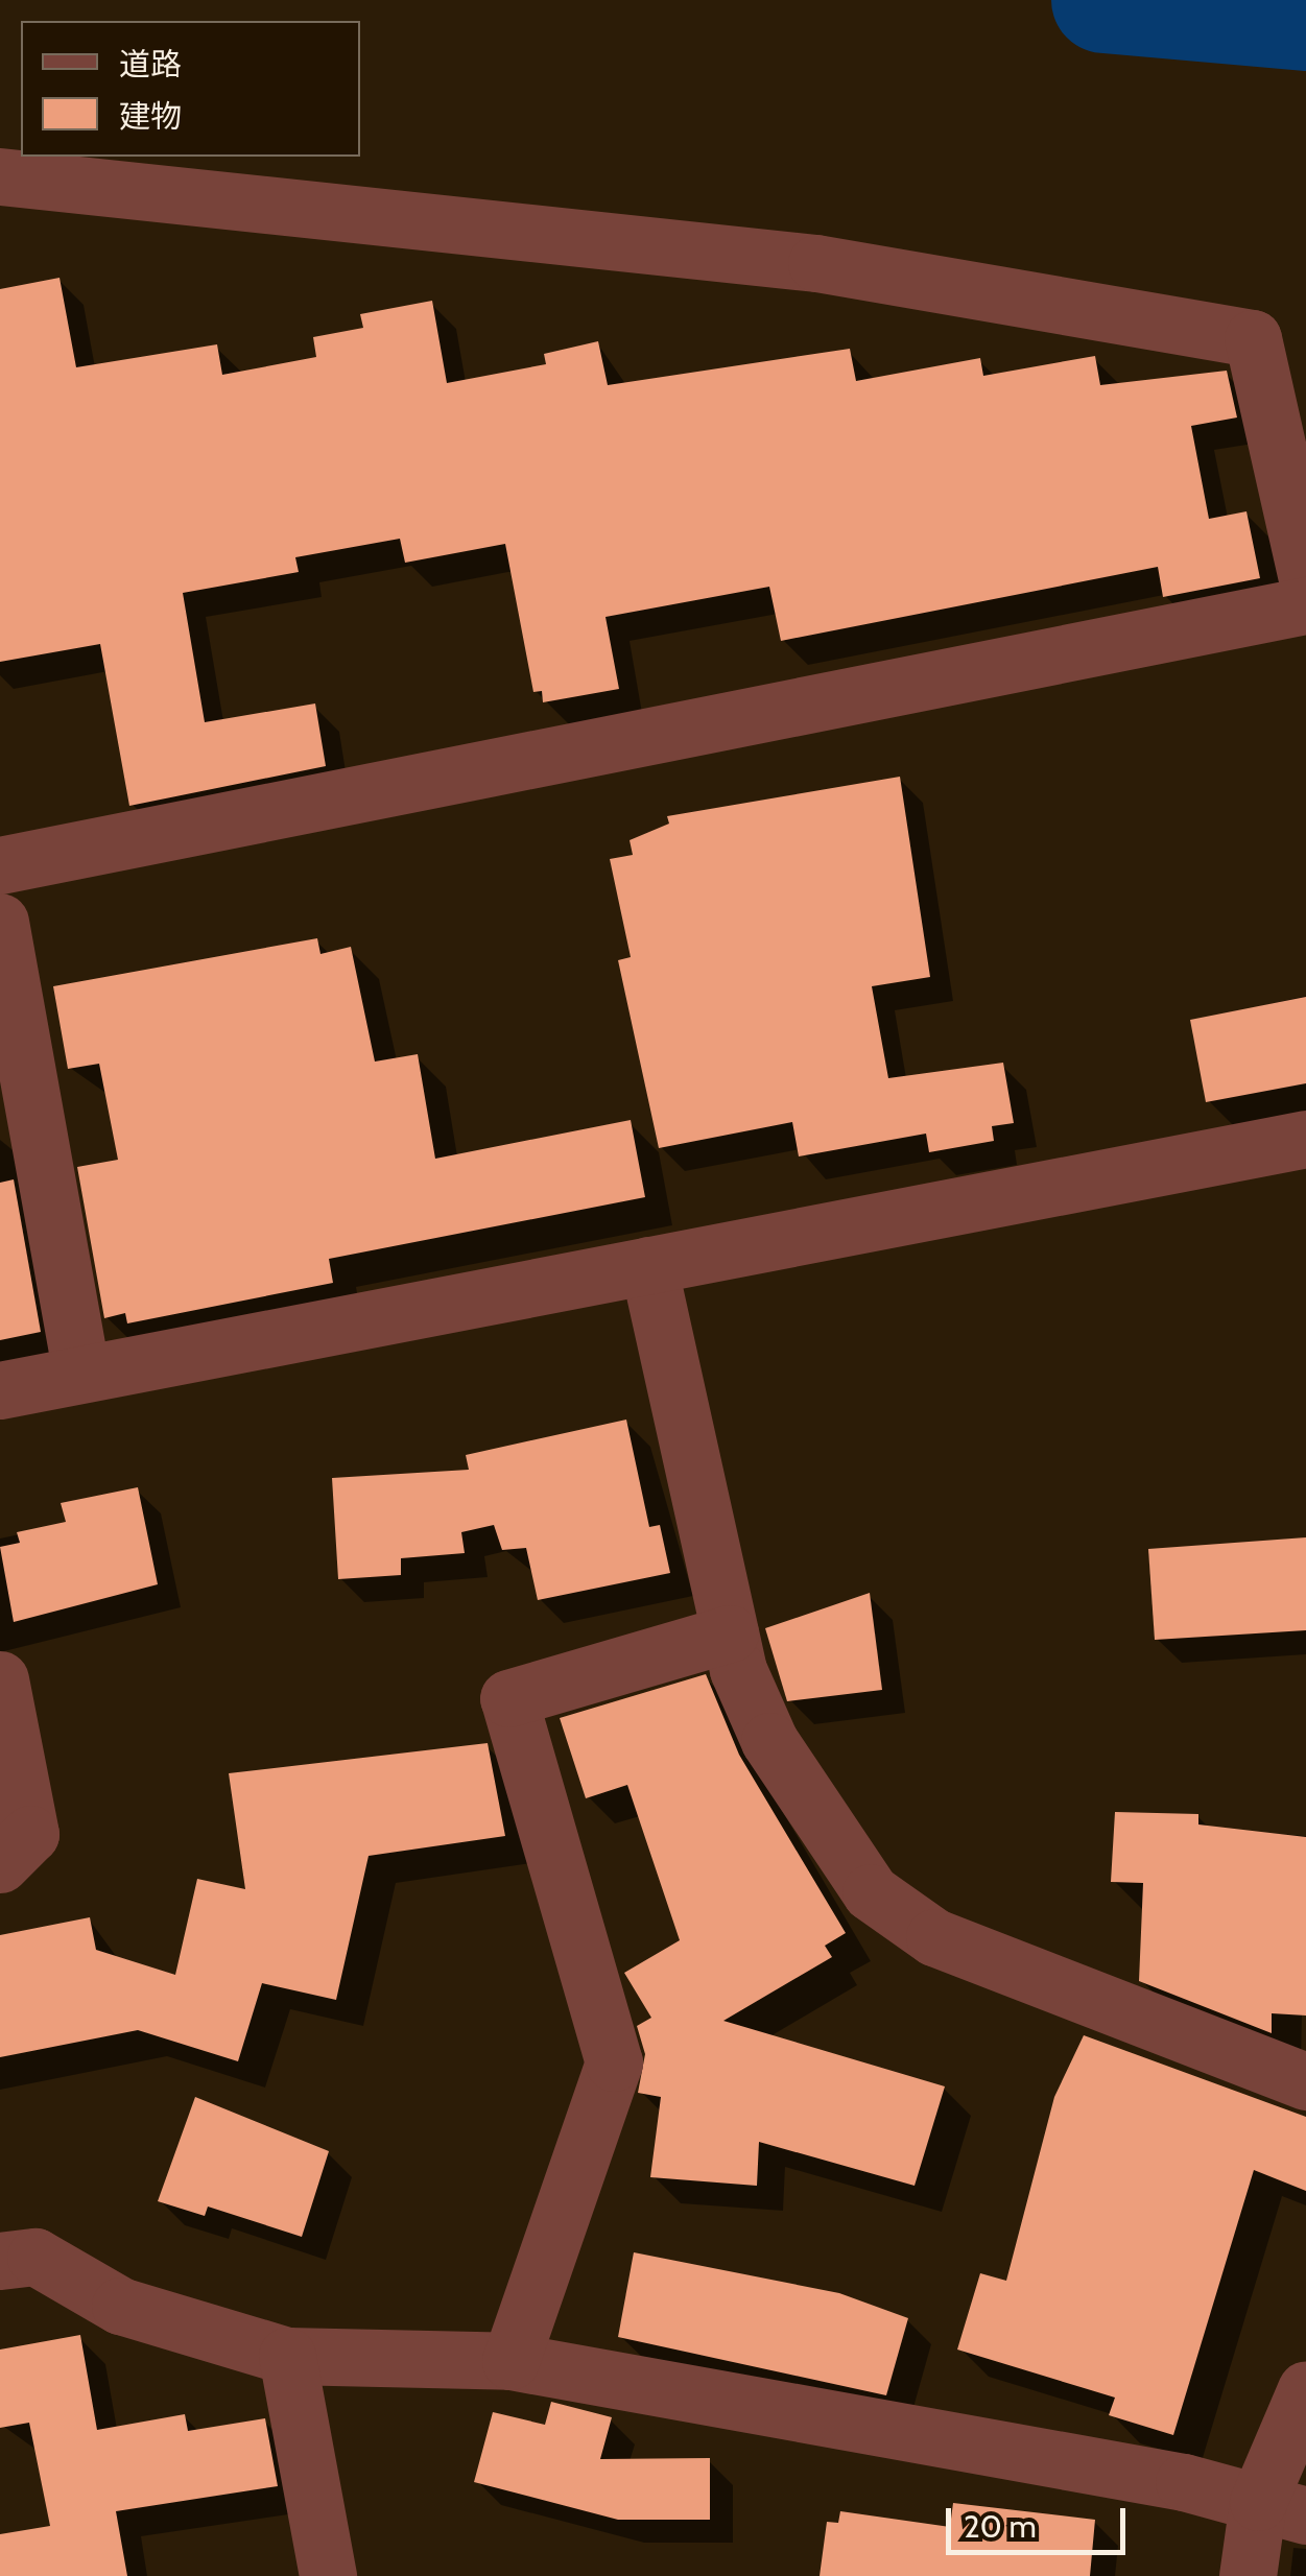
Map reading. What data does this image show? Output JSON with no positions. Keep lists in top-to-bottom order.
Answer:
{
  "legend": ["道路", "建物"],
  "scale_bar": "20 m"
}
